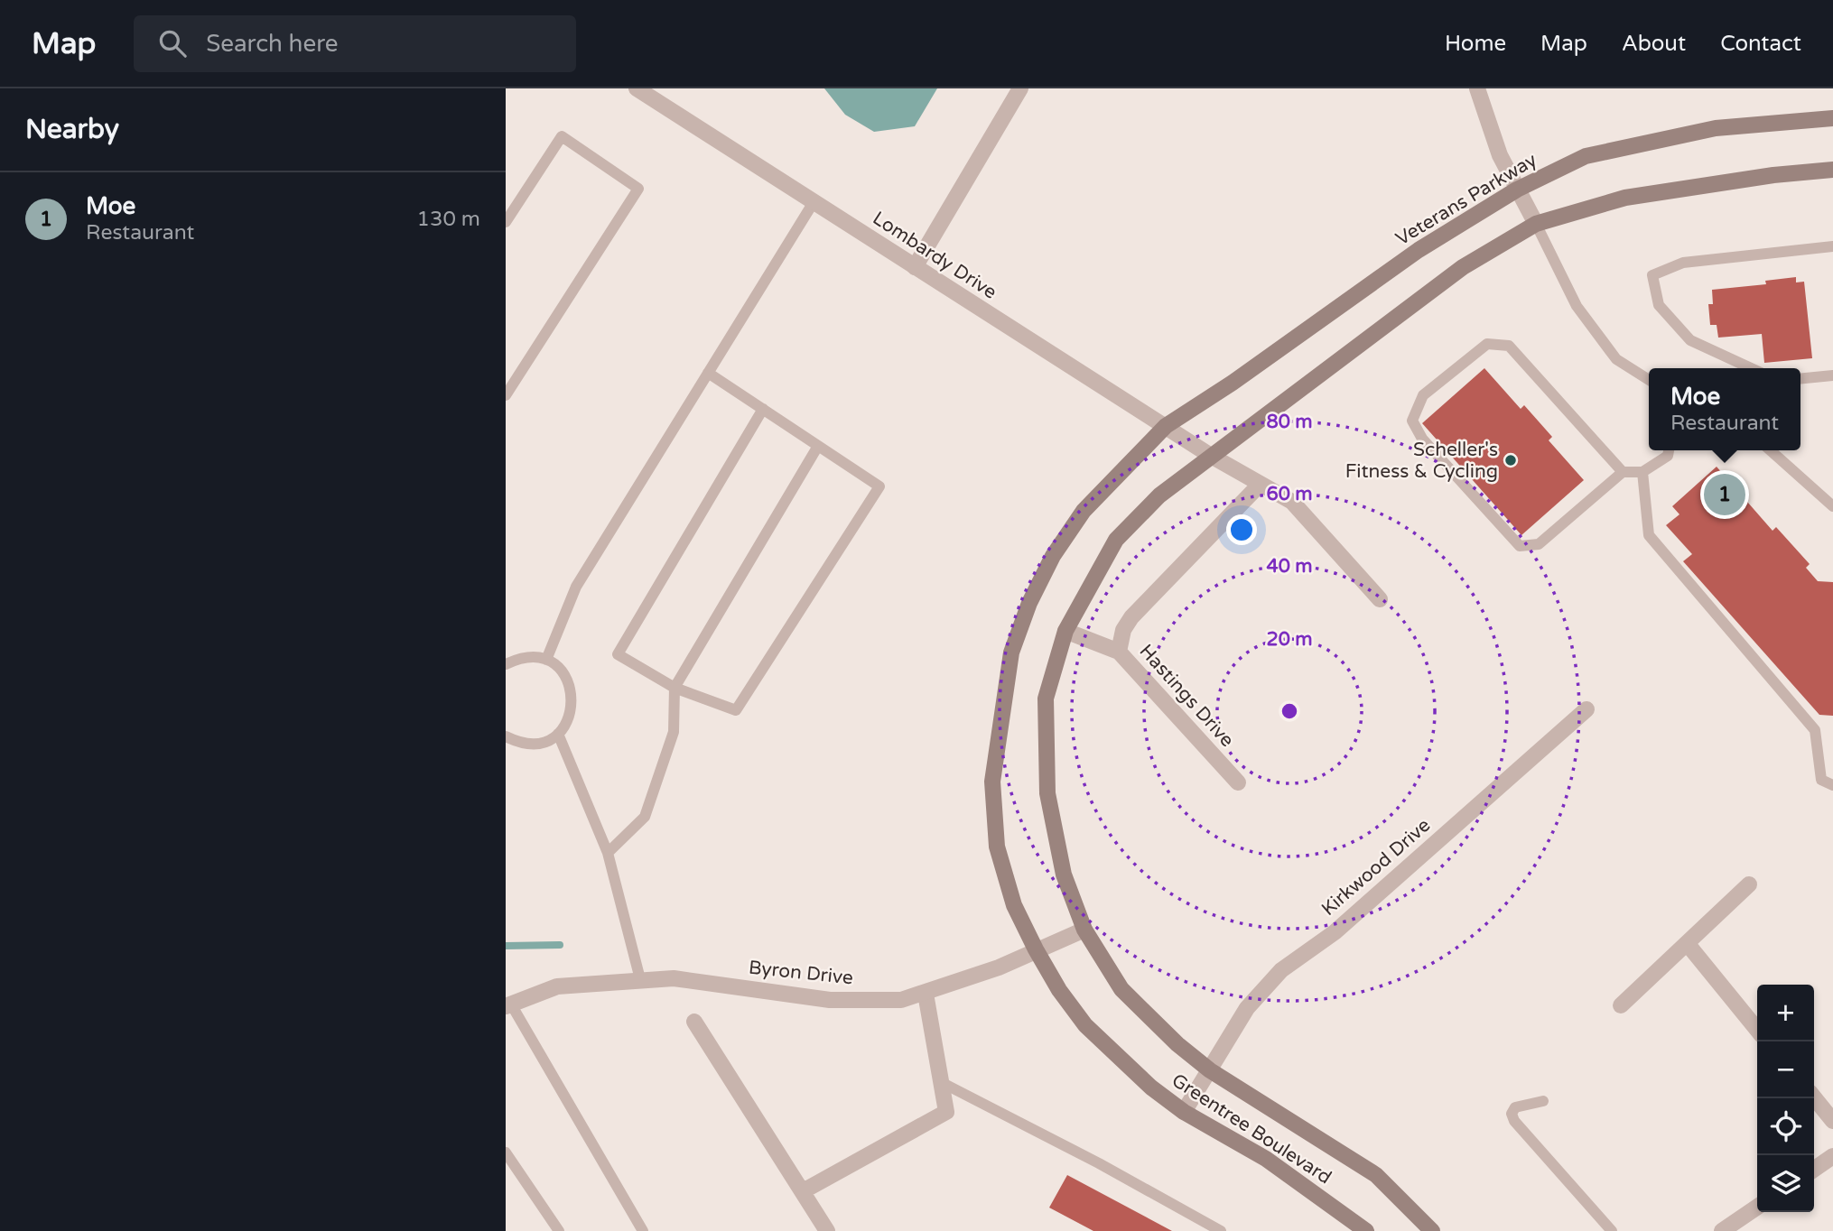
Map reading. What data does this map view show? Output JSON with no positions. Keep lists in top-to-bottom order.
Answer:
{
  "streets": {
    "main road": ["Veterans Parkway", "Greentree Boulevard"],
    "street": [
      "Lombardy Drive",
      "Hastings Drive",
      "Kirkwood Drive",
      "Byron Drive"
    ]
  },
  "crossings": [
    ["Veterans Parkway", "Lombardy Drive"],
    ["Veterans Parkway", "Greentree Boulevard"],
    ["Lombardy Drive", "Greentree Boulevard"],
    ["Hastings Drive", "Greentree Boulevard"],
    ["Kirkwood Drive", "Greentree Boulevard"],
    ["Byron Drive", "Greentree Boulevard"]
  ],
  "places": ["Scheller's Fitness & Cycling"],
  "page": {
    "header": "Map",
    "search": "Search here",
    "nav": [
      "Home",
      "Map",
      "About",
      "Contact"
    ],
    "heading": "Nearby",
    "list": [
      {
        "mark": "1",
        "name": "Moe",
        "note": "Restaurant",
        "value": "130 m"
      }
    ],
    "popup": ["Moe", "Restaurant"],
    "pins": "1",
    "map_buttons": ["+", "−"]
  },
  "rings": [
    "80 m",
    "60 m",
    "40 m",
    "20 m"
  ]
}
